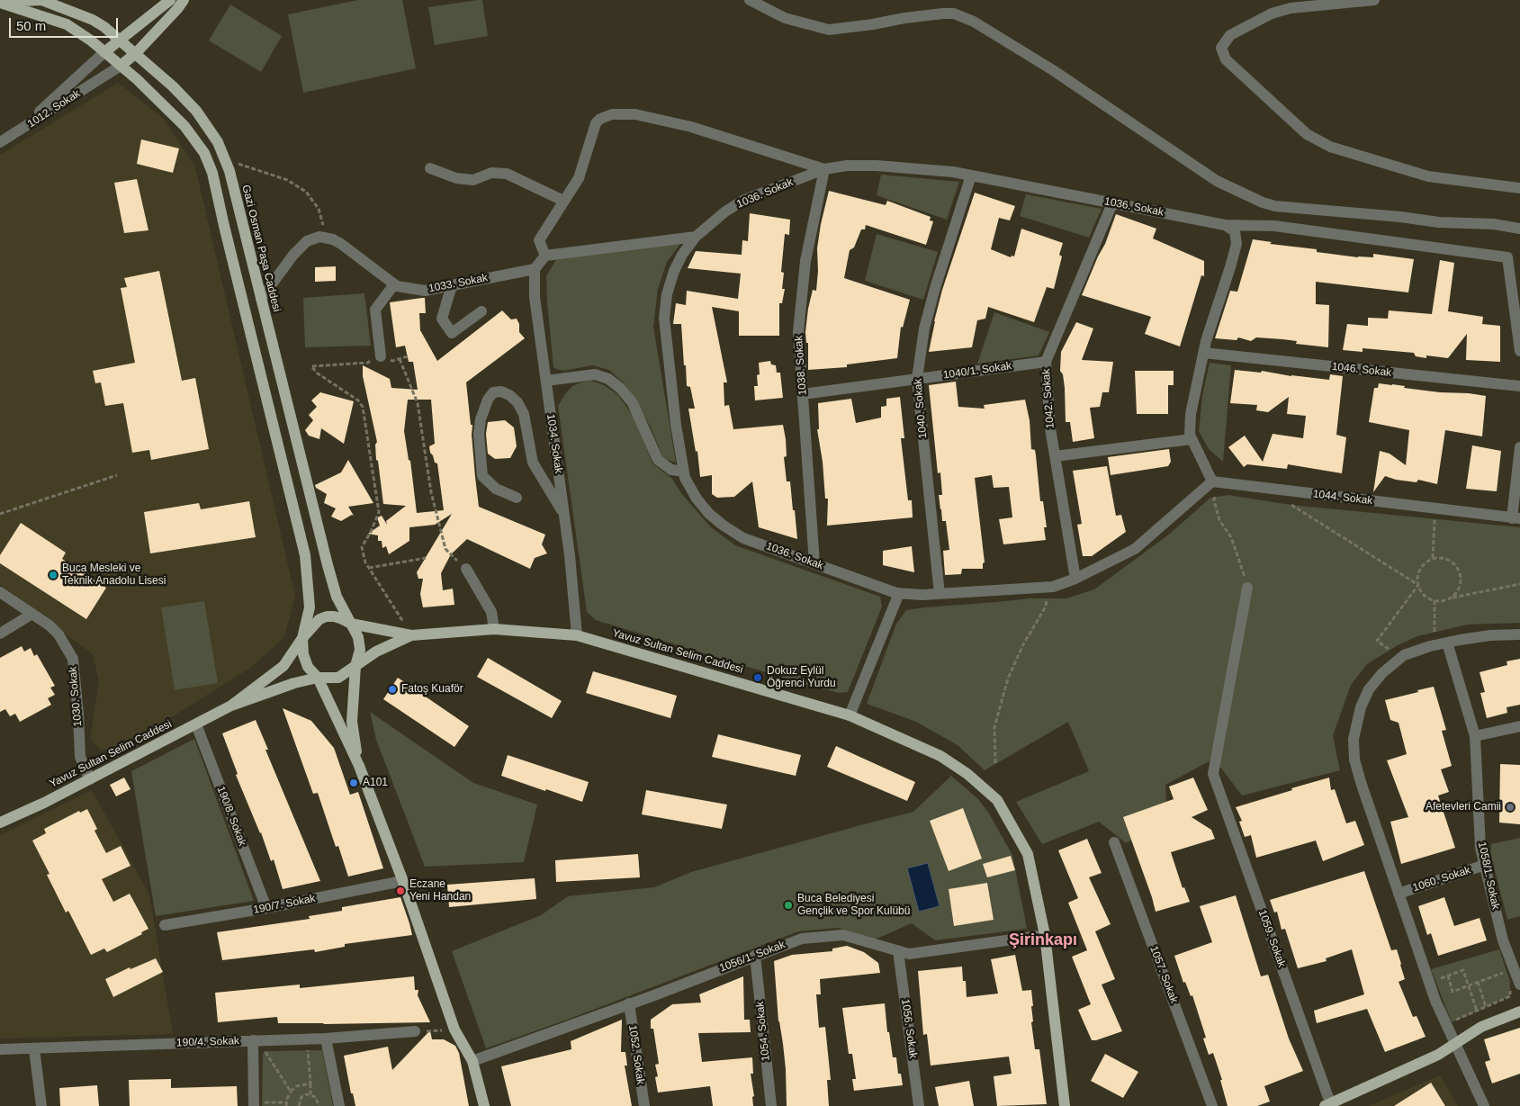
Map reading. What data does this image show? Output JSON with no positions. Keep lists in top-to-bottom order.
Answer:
{
  "streets": {
    "main road": ["Gazi Osman Paşa Caddesi", "Yavuz Sultan Selim Caddesi"],
    "street": [
      "1012. Sokak",
      "1036. Sokak",
      "1033. Sokak",
      "1038. Sokak",
      "1046. Sokak",
      "1040/1. Sokak",
      "1042. Sokak",
      "1040. Sokak",
      "1034. Sokak",
      "1044. Sokak",
      "1030. Sokak",
      "190/8. Sokak",
      "1058/1. Sokak",
      "1060. Sokak",
      "190/7. Sokak",
      "1059. Sokak",
      "1056/1. Sokak",
      "1057. Sokak",
      "1056. Sokak",
      "1054. Sokak",
      "190/4. Sokak",
      "1052. Sokak"
    ]
  },
  "crossings": [
    ["1012. Sokak", "Gazi Osman Paşa Caddesi"],
    ["1036. Sokak", "1038. Sokak"],
    ["1036. Sokak", "1042. Sokak"],
    ["1036. Sokak", "1040. Sokak"],
    ["1036. Sokak", "1044. Sokak"],
    ["Gazi Osman Paşa Caddesi", "Yavuz Sultan Selim Caddesi"],
    ["1033. Sokak", "1034. Sokak"],
    ["1038. Sokak", "1040/1. Sokak"],
    ["1040/1. Sokak", "1042. Sokak"],
    ["1040/1. Sokak", "1040. Sokak"],
    ["1034. Sokak", "Yavuz Sultan Selim Caddesi"],
    ["Yavuz Sultan Selim Caddesi", "1030. Sokak"],
    ["Yavuz Sultan Selim Caddesi", "190/8. Sokak"],
    ["Yavuz Sultan Selim Caddesi", "1056/1. Sokak"],
    ["190/8. Sokak", "190/7. Sokak"],
    ["1058/1. Sokak", "1060. Sokak"],
    ["1056/1. Sokak", "1056. Sokak"],
    ["1056/1. Sokak", "1054. Sokak"],
    ["1056/1. Sokak", "1052. Sokak"]
  ],
  "districts": ["Şirinkapı"],
  "places": [
    "Buca Mesleki ve Teknik Anadolu Lisesi",
    "Dokuz Eylül Öğrenci Yurdu",
    "Fatoş Kuaför",
    "A101",
    "Afetevleri Camii",
    "Eczane Yeni Handan",
    "Buca Belediyesi Gençlik ve Spor Kulübü"
  ],
  "scale_bar": "50 m"
}
